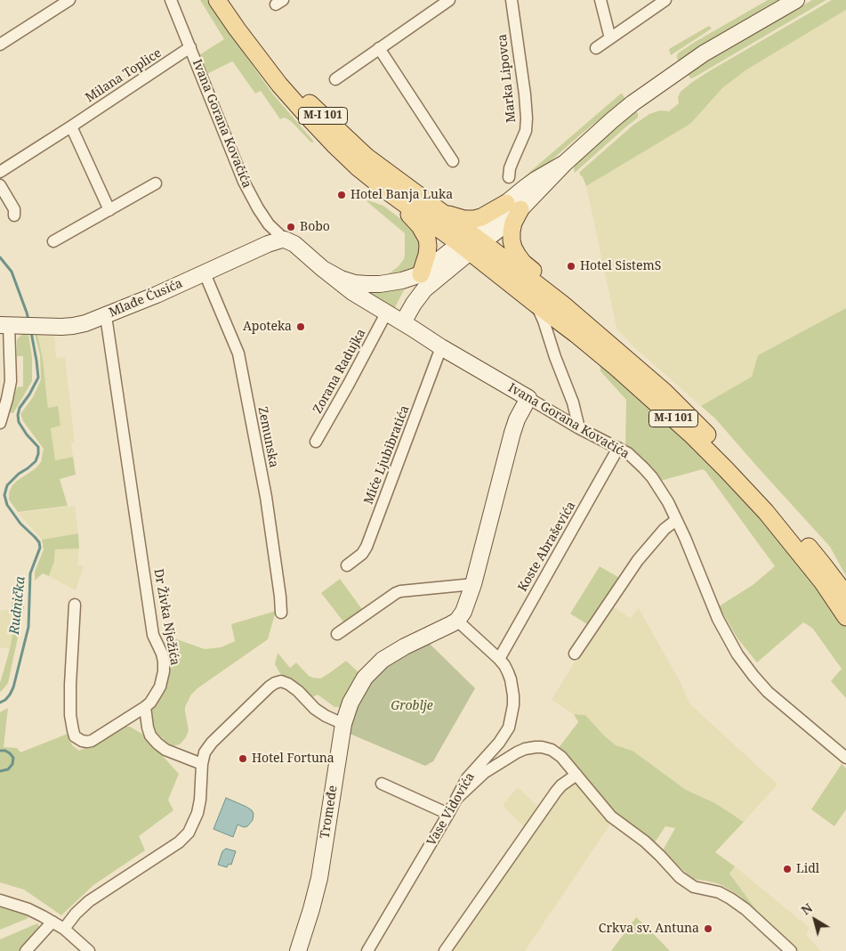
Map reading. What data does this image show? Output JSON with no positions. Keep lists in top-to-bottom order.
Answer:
{
  "streets": {
    "main road": ["M-I 101"],
    "street": [
      "Milana Toplice",
      "Marka Lipovca",
      "Ivana Gorana Kovačića",
      "Mlađe Ćusića",
      "Zorana Radujka",
      "Zemunska",
      "Miće Ljubibratića",
      "Koste Abraševića",
      "Dr Živka Nježića",
      "Vase Vidovića",
      "Tromeđe"
    ]
  },
  "crossings": [
    ["Milana Toplice", "Ivana Gorana Kovačića"],
    ["Ivana Gorana Kovačića", "Mlađe Ćusića"],
    ["Ivana Gorana Kovačića", "Zorana Radujka"],
    ["Ivana Gorana Kovačića", "Miće Ljubibratića"],
    ["Ivana Gorana Kovačića", "Koste Abraševića"],
    ["Mlađe Ćusića", "Zemunska"],
    ["Mlađe Ćusića", "Dr Živka Nježića"],
    ["Koste Abraševića", "Vase Vidovića"],
    ["Vase Vidovića", "Tromeđe"]
  ],
  "water": ["Rudnička"],
  "parks": ["Groblje"],
  "places": [
    "Hotel Banja Luka",
    "Bobo",
    "Hotel SistemS",
    "Apoteka",
    "Hotel Fortuna",
    "Lidl",
    "Crkva sv. Antuna"
  ],
  "north": "top left"
}
